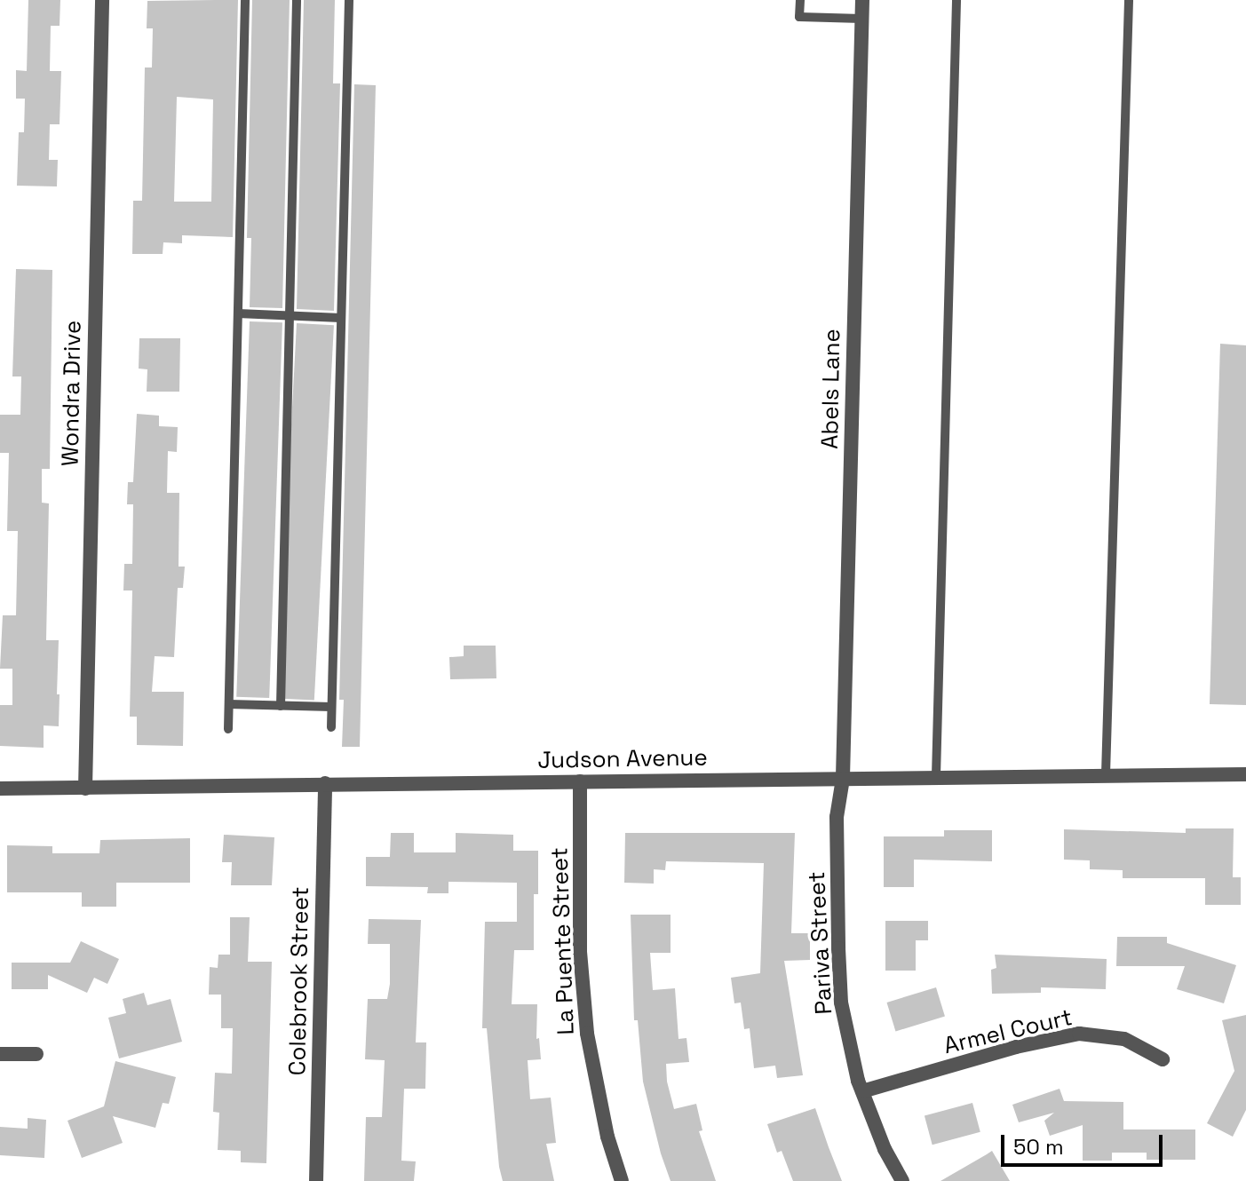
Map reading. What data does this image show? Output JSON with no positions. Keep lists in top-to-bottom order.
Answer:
{
  "streets": {
    "street": [
      "Abels Lane",
      "Wondra Drive",
      "Judson Avenue",
      "La Puente Street",
      "Pariva Street",
      "Colebrook Street",
      "Armel Court"
    ]
  },
  "crossings": [
    ["Abels Lane", "Judson Avenue"],
    ["Abels Lane", "Pariva Street"],
    ["Wondra Drive", "Judson Avenue"],
    ["Judson Avenue", "La Puente Street"],
    ["Judson Avenue", "Pariva Street"],
    ["Judson Avenue", "Colebrook Street"],
    ["Pariva Street", "Armel Court"]
  ],
  "scale_bar": "50 m"
}
